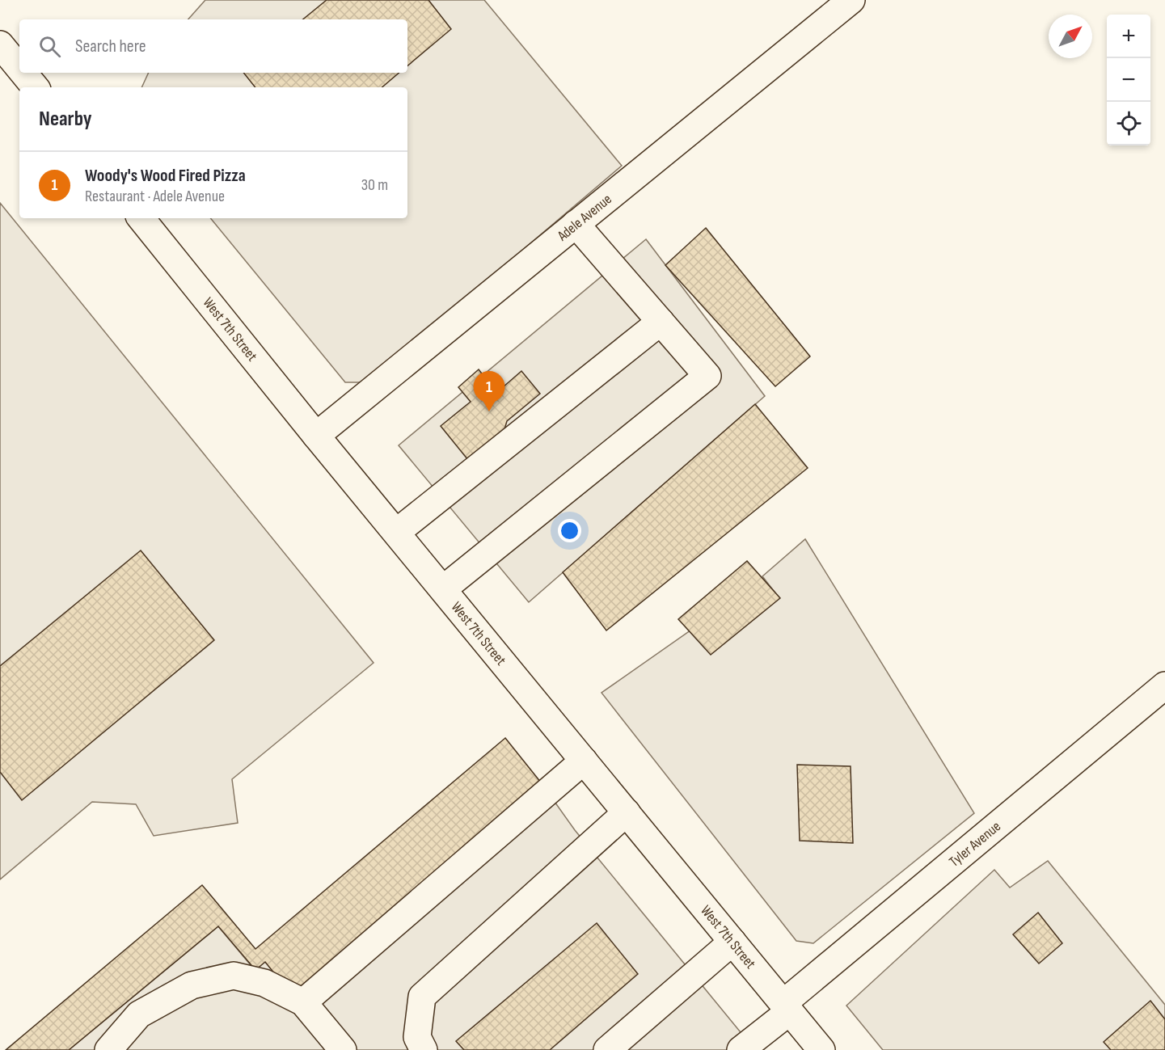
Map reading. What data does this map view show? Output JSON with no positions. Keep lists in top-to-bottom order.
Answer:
{
  "streets": {
    "street": ["Adele Avenue", "West 7th Street", "Tyler Avenue"]
  },
  "crossings": [
    ["Adele Avenue", "West 7th Street"],
    ["West 7th Street", "Tyler Avenue"]
  ],
  "north": "top right",
  "page": {
    "map_buttons": ["+", "−"],
    "search": "Search here",
    "heading": "Nearby",
    "list": [
      {
        "mark": "1",
        "name": "Woody's Wood Fired Pizza",
        "note": "Restaurant · Adele Avenue",
        "value": "30 m"
      }
    ],
    "pins": "1"
  }
}
